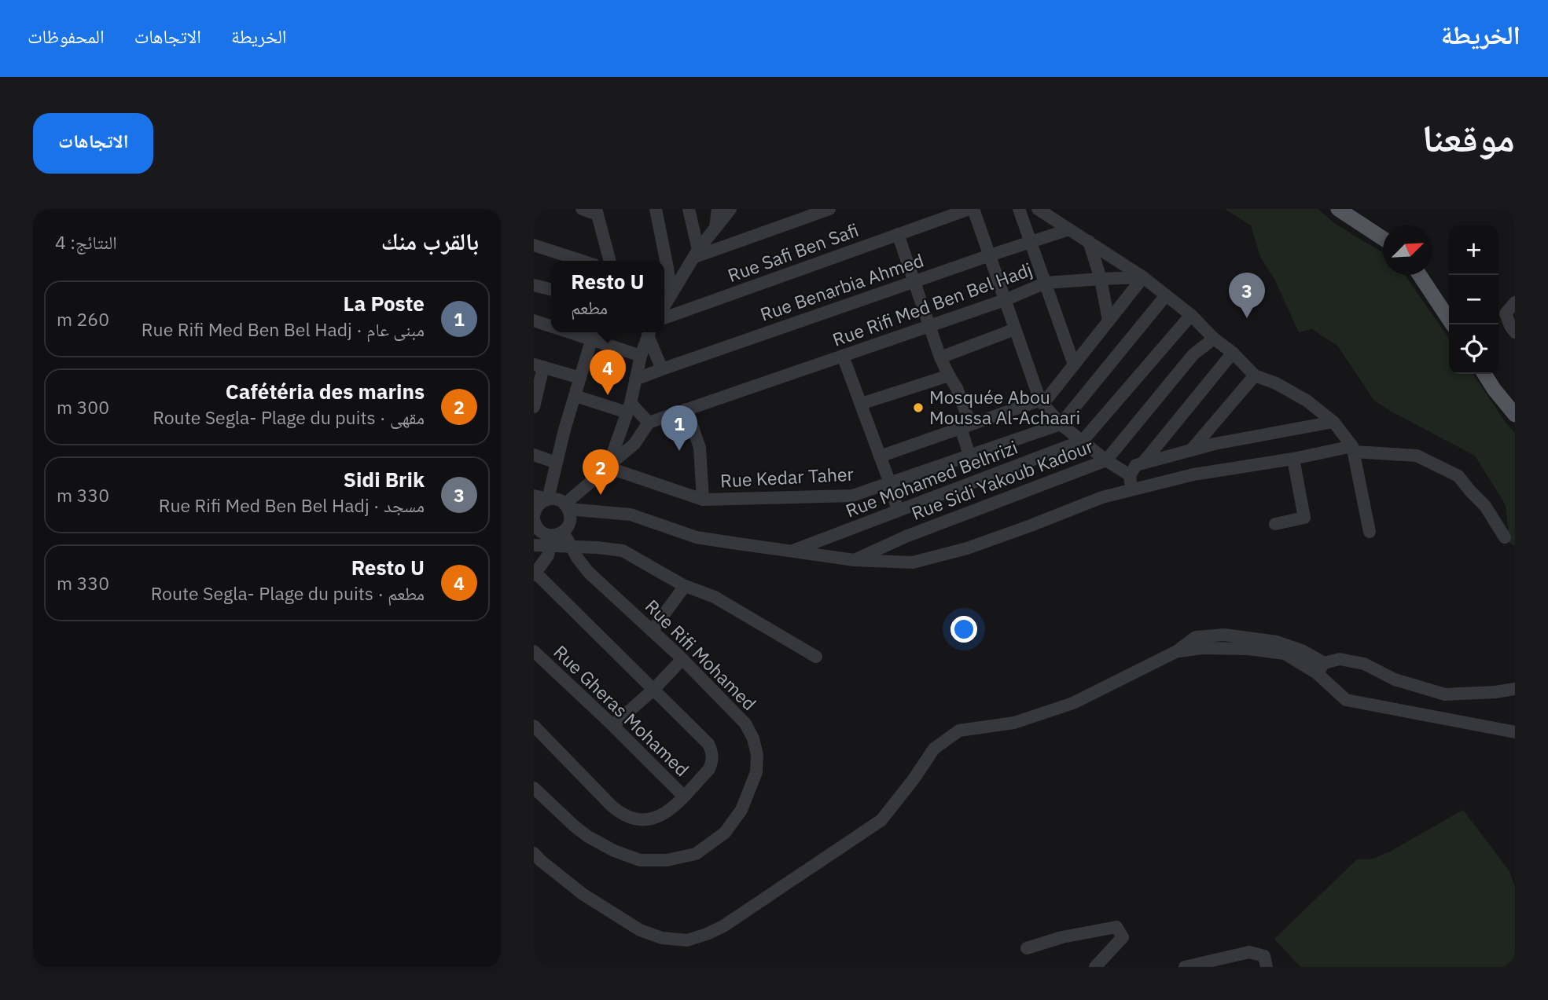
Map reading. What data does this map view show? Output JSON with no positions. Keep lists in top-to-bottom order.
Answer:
{
  "streets": {
    "street": [
      "Rue Safi Ben Safi",
      "Rue Benarbia Ahmed",
      "Rue Rifi Med Ben Bel Hadj",
      "Rue Kedar Taher",
      "Rue Mohamed Belhrizi",
      "Rue Sidi Yakoub Kadour",
      "Rue Rifi Mohamed",
      "Rue Gheras Mohamed"
    ]
  },
  "places": ["Mosquée Abou Moussa Al-Achaari"],
  "north": "top right",
  "page": {
    "header": "الخريطة",
    "nav": ["الخريطة", "الاتجاهات", "المحفوظات"],
    "title": "موقعنا",
    "buttons": "الاتجاهات",
    "heading": ["بالقرب منك", "النتائج: 4"],
    "map_buttons": ["+", "−"],
    "popup": ["Resto U", "مطعم"],
    "pins": [
      "3",
      "4",
      "1",
      "2"
    ],
    "list": [
      {
        "mark": "1",
        "name": "La Poste",
        "note": "مبنى عام · Rue Rifi Med Ben Bel Hadj",
        "value": "260 m"
      },
      {
        "mark": "2",
        "name": "Cafétéria des marins",
        "note": "مقهى · Route Segla- Plage du puits",
        "value": "300 m"
      },
      {
        "mark": "3",
        "name": "Sidi Brik",
        "note": "مسجد · Rue Rifi Med Ben Bel Hadj",
        "value": "330 m"
      },
      {
        "mark": "4",
        "name": "Resto U",
        "note": "مطعم · Route Segla- Plage du puits",
        "value": "330 m"
      }
    ]
  }
}
